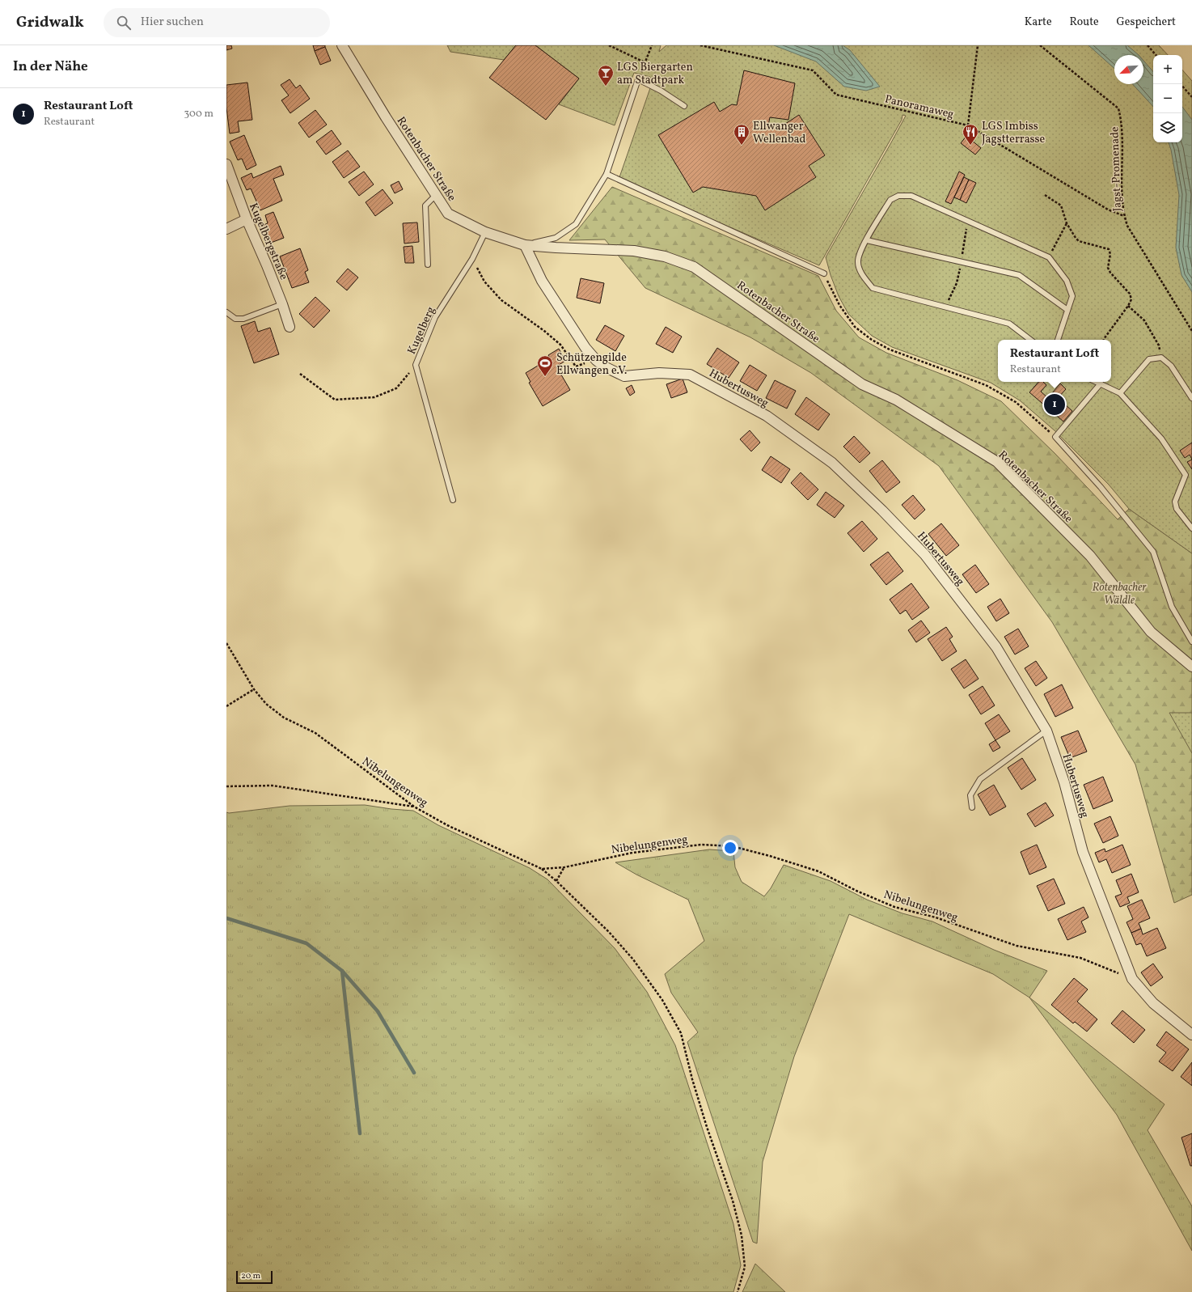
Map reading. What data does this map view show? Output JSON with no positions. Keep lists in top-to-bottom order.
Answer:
{
  "streets": {
    "street": ["Rotenbacher Straße", "Kugelbergstraße", "Hubertusweg"],
    "lane": ["Kugelberg"],
    "path": ["Panoramaweg", "Jagst-Promenade", "Nibelungenweg"]
  },
  "crossings": [
    ["Panoramaweg", "Jagst-Promenade"],
    ["Rotenbacher Straße", "Kugelberg"],
    ["Rotenbacher Straße", "Hubertusweg"],
    ["Hubertusweg", "Nibelungenweg"]
  ],
  "parks": ["Rotenbacher Wäldle"],
  "places": {
    "bar": ["LGS Biergarten am Stadtpark"],
    "building": ["Ellwanger Wellenbad"],
    "restaurant": ["LGS Imbiss Jagstterrasse"],
    "sports": ["Schützengilde Ellwangen e.V."]
  },
  "scale_bar": "20 m",
  "north": "bottom left",
  "page": {
    "header": "Gridwalk",
    "search": "Hier suchen",
    "nav": ["Karte", "Route", "Gespeichert"],
    "heading": "In der Nähe",
    "map_buttons": ["+", "−"],
    "list": [
      {
        "mark": "1",
        "name": "Restaurant Loft",
        "note": "Restaurant",
        "value": "300 m"
      }
    ],
    "popup": ["Restaurant Loft", "Restaurant"],
    "pins": "1",
    "scale": "20 m"
  }
}
